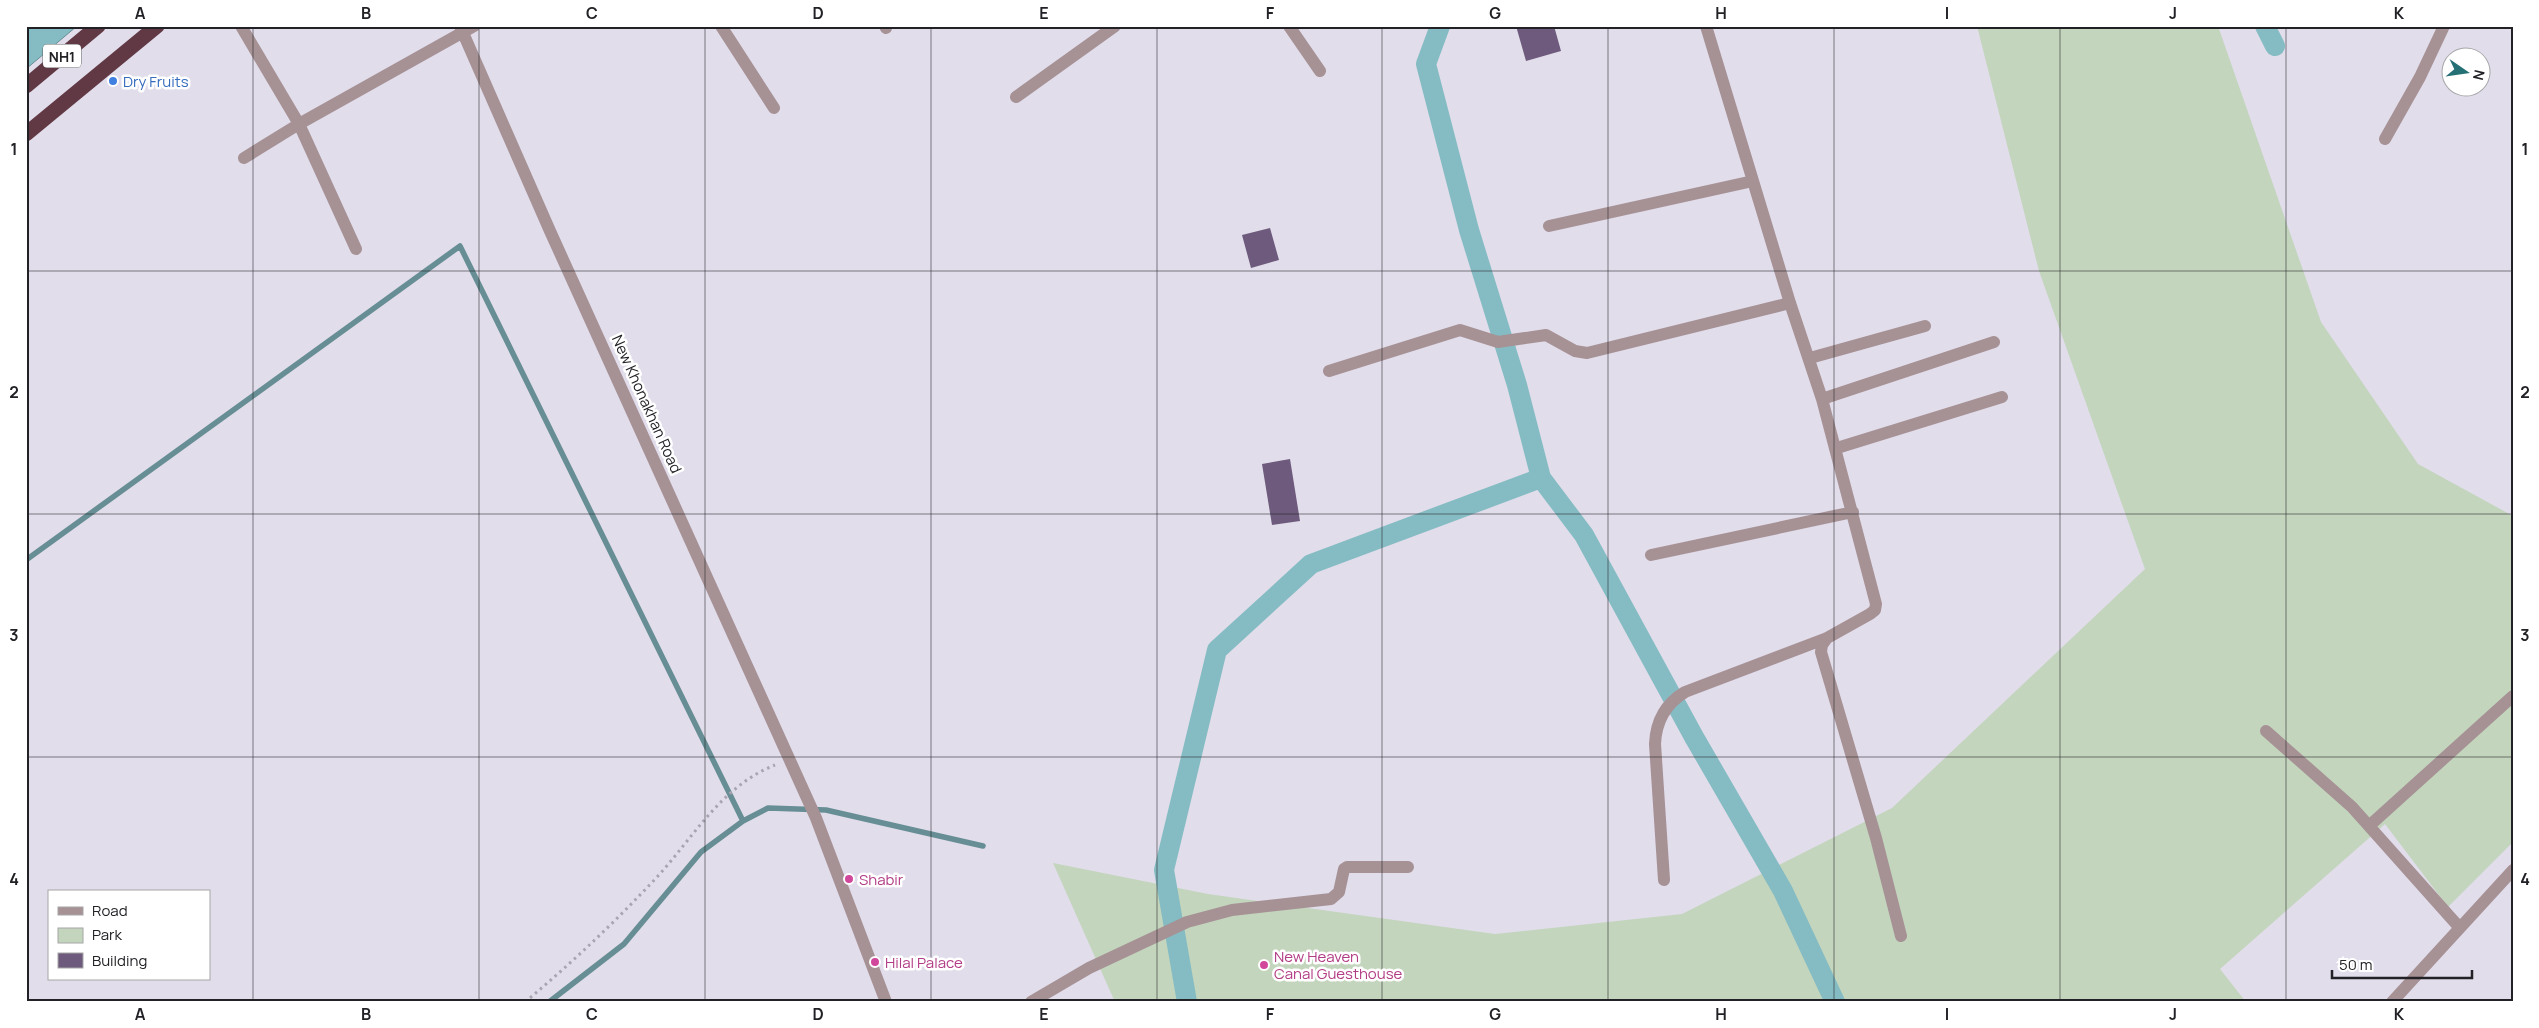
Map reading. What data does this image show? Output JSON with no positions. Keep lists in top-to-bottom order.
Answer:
{
  "streets": {
    "highway": ["NH1"],
    "street": ["New Khonakhan Road"]
  },
  "places": [
    "Dry Fruits",
    "Shabir",
    "Hilal Palace",
    "New Heaven Canal Guesthouse"
  ],
  "legend": ["Road", "Park", "Building"],
  "scale_bar": "50 m",
  "north": "right",
  "grid": {
    "columns": [
      "A",
      "B",
      "C",
      "D",
      "E",
      "F",
      "G",
      "H",
      "I",
      "J",
      "K"
    ],
    "rows": [
      "1",
      "2",
      "3",
      "4"
    ]
  }
}
